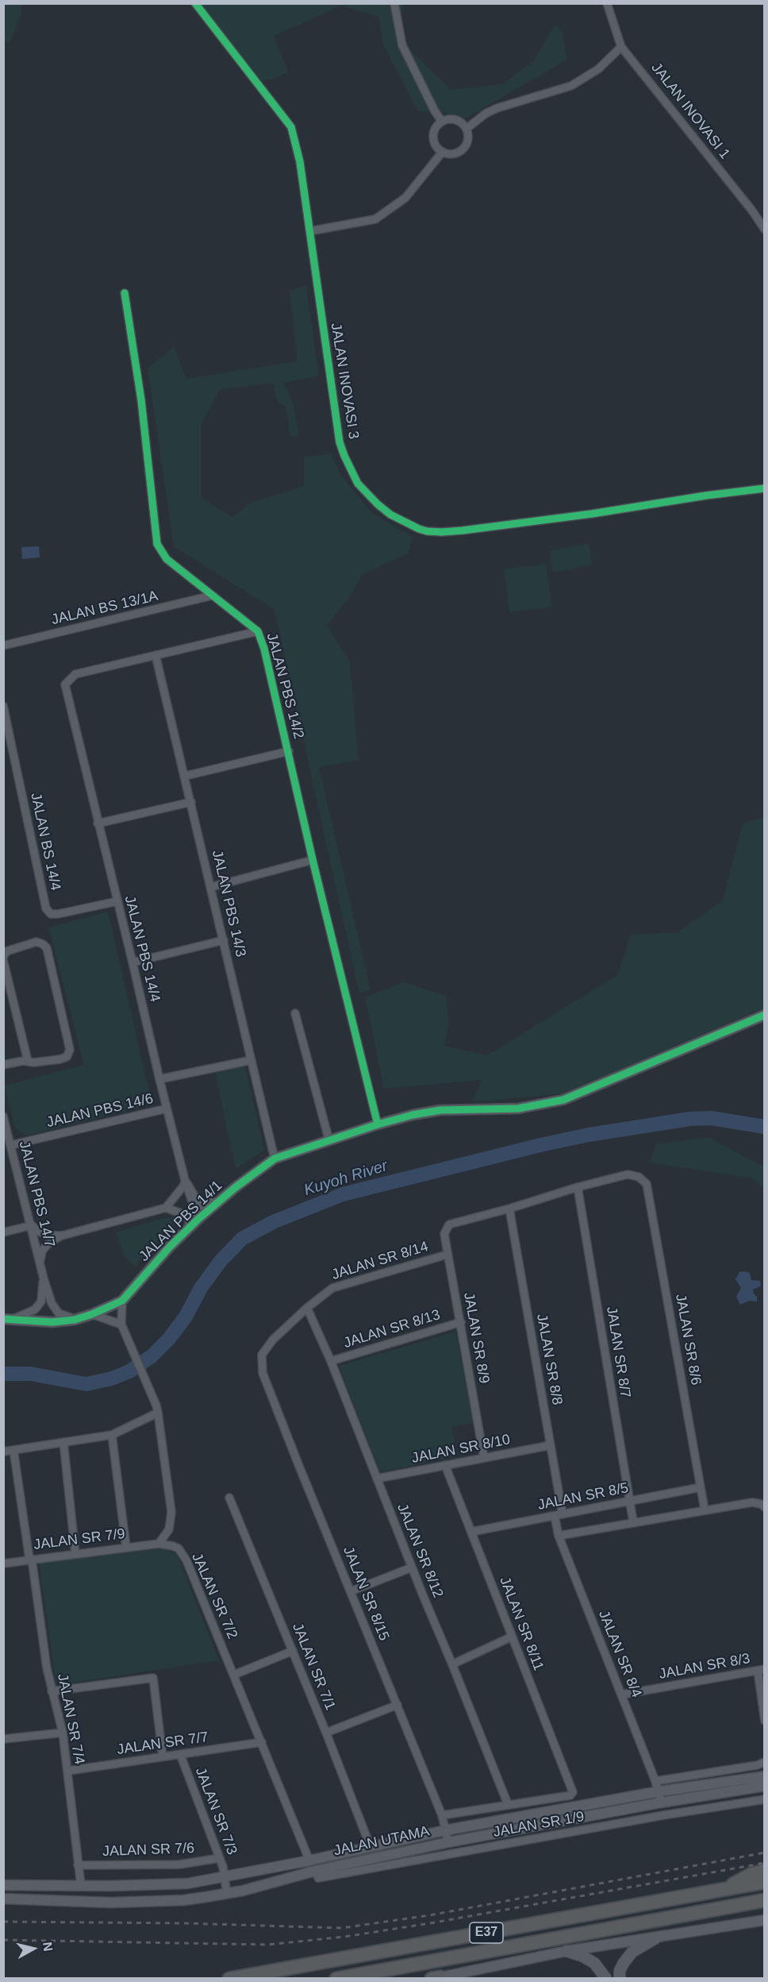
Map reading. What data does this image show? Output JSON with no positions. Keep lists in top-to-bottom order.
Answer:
{
  "streets": {
    "highway": ["E37"],
    "street": [
      "JALAN INOVASI 1",
      "JALAN INOVASI 3",
      "JALAN BS 13/1A",
      "JALAN PBS 14/2",
      "JALAN BS 14/4",
      "JALAN PBS 14/3",
      "JALAN PBS 14/4",
      "JALAN PBS 14/6",
      "JALAN PBS 14/7",
      "JALAN PBS 14/1",
      "JALAN SR 8/14",
      "JALAN SR 8/13",
      "JALAN SR 8/9",
      "JALAN SR 8/6",
      "JALAN SR 8/7",
      "JALAN SR 8/8",
      "JALAN SR 8/10",
      "JALAN SR 8/5",
      "JALAN SR 7/9",
      "JALAN SR 8/12",
      "JALAN SR 8/15",
      "JALAN SR 7/2",
      "JALAN SR 8/11",
      "JALAN SR 8/4",
      "JALAN SR 7/1",
      "JALAN SR 8/3",
      "JALAN SR 7/4",
      "JALAN SR 7/7",
      "JALAN SR 7/3",
      "JALAN SR 1/9",
      "JALAN UTAMA",
      "JALAN SR 7/6"
    ]
  },
  "crossings": [
    ["JALAN BS 13/1A", "JALAN PBS 14/2"],
    ["JALAN PBS 14/2", "JALAN PBS 14/1"],
    ["JALAN BS 14/4", "JALAN PBS 14/4"],
    ["JALAN PBS 14/3", "JALAN PBS 14/4"],
    ["JALAN PBS 14/3", "JALAN PBS 14/1"],
    ["JALAN PBS 14/4", "JALAN PBS 14/6"],
    ["JALAN PBS 14/4", "JALAN PBS 14/1"],
    ["JALAN PBS 14/6", "JALAN PBS 14/7"],
    ["JALAN PBS 14/7", "JALAN PBS 14/1"],
    ["JALAN SR 8/14", "JALAN SR 8/9"],
    ["JALAN SR 8/14", "JALAN SR 8/12"],
    ["JALAN SR 8/14", "JALAN SR 8/15"],
    ["JALAN SR 8/13", "JALAN SR 8/9"],
    ["JALAN SR 8/13", "JALAN SR 8/12"],
    ["JALAN SR 8/9", "JALAN SR 8/8"],
    ["JALAN SR 8/9", "JALAN SR 8/10"],
    ["JALAN SR 8/6", "JALAN SR 8/7"],
    ["JALAN SR 8/6", "JALAN SR 8/5"],
    ["JALAN SR 8/7", "JALAN SR 8/5"],
    ["JALAN SR 8/8", "JALAN SR 8/10"],
    ["JALAN SR 8/8", "JALAN SR 8/5"],
    ["JALAN SR 8/10", "JALAN SR 8/12"],
    ["JALAN SR 8/10", "JALAN SR 8/11"],
    ["JALAN SR 8/5", "JALAN SR 8/11"],
    ["JALAN SR 8/5", "JALAN SR 8/4"],
    ["JALAN SR 7/9", "JALAN SR 7/2"],
    ["JALAN SR 7/9", "JALAN SR 7/4"],
    ["JALAN SR 8/12", "JALAN SR 8/11"],
    ["JALAN SR 8/15", "JALAN UTAMA"],
    ["JALAN SR 7/2", "JALAN SR 7/7"],
    ["JALAN SR 7/2", "JALAN UTAMA"],
    ["JALAN SR 8/4", "JALAN SR 8/3"],
    ["JALAN SR 8/4", "JALAN UTAMA"],
    ["JALAN SR 7/1", "JALAN UTAMA"],
    ["JALAN SR 7/4", "JALAN SR 7/7"],
    ["JALAN SR 7/4", "JALAN UTAMA"],
    ["JALAN SR 7/4", "JALAN SR 7/6"],
    ["JALAN SR 7/7", "JALAN SR 7/3"],
    ["JALAN SR 7/3", "JALAN UTAMA"],
    ["JALAN SR 7/3", "JALAN SR 7/6"],
    ["JALAN SR 1/9", "JALAN UTAMA"]
  ],
  "water": ["Kuyoh River"],
  "north": "right"
}
